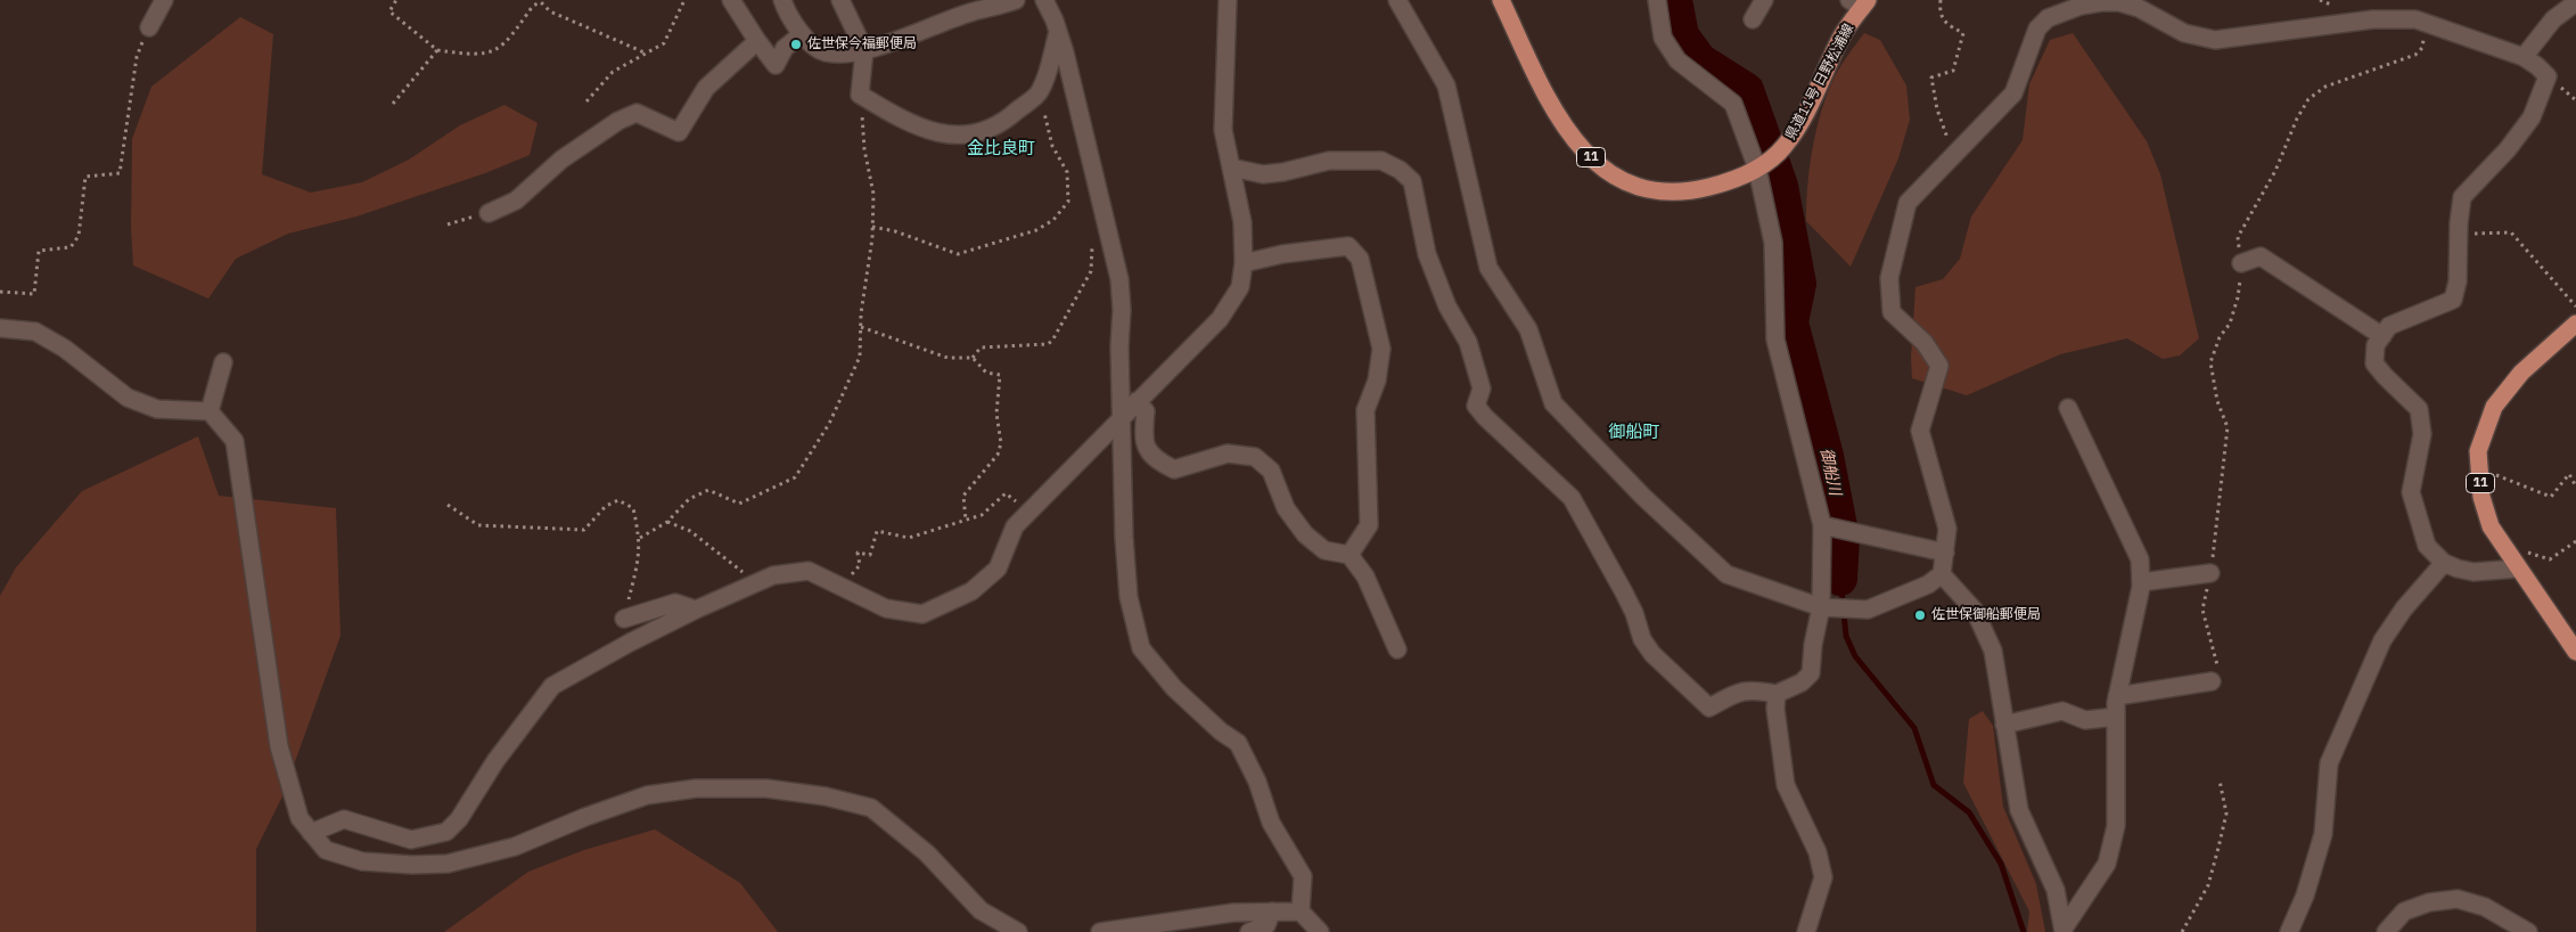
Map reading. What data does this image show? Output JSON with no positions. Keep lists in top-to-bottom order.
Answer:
{
  "streets": {
    "main road": ["県道11号 日野松浦線", "11"]
  },
  "districts": ["金比良町", "御船町"],
  "water": ["御船川"],
  "places": ["佐世保今福郵便局", "佐世保御船郵便局"]
}
